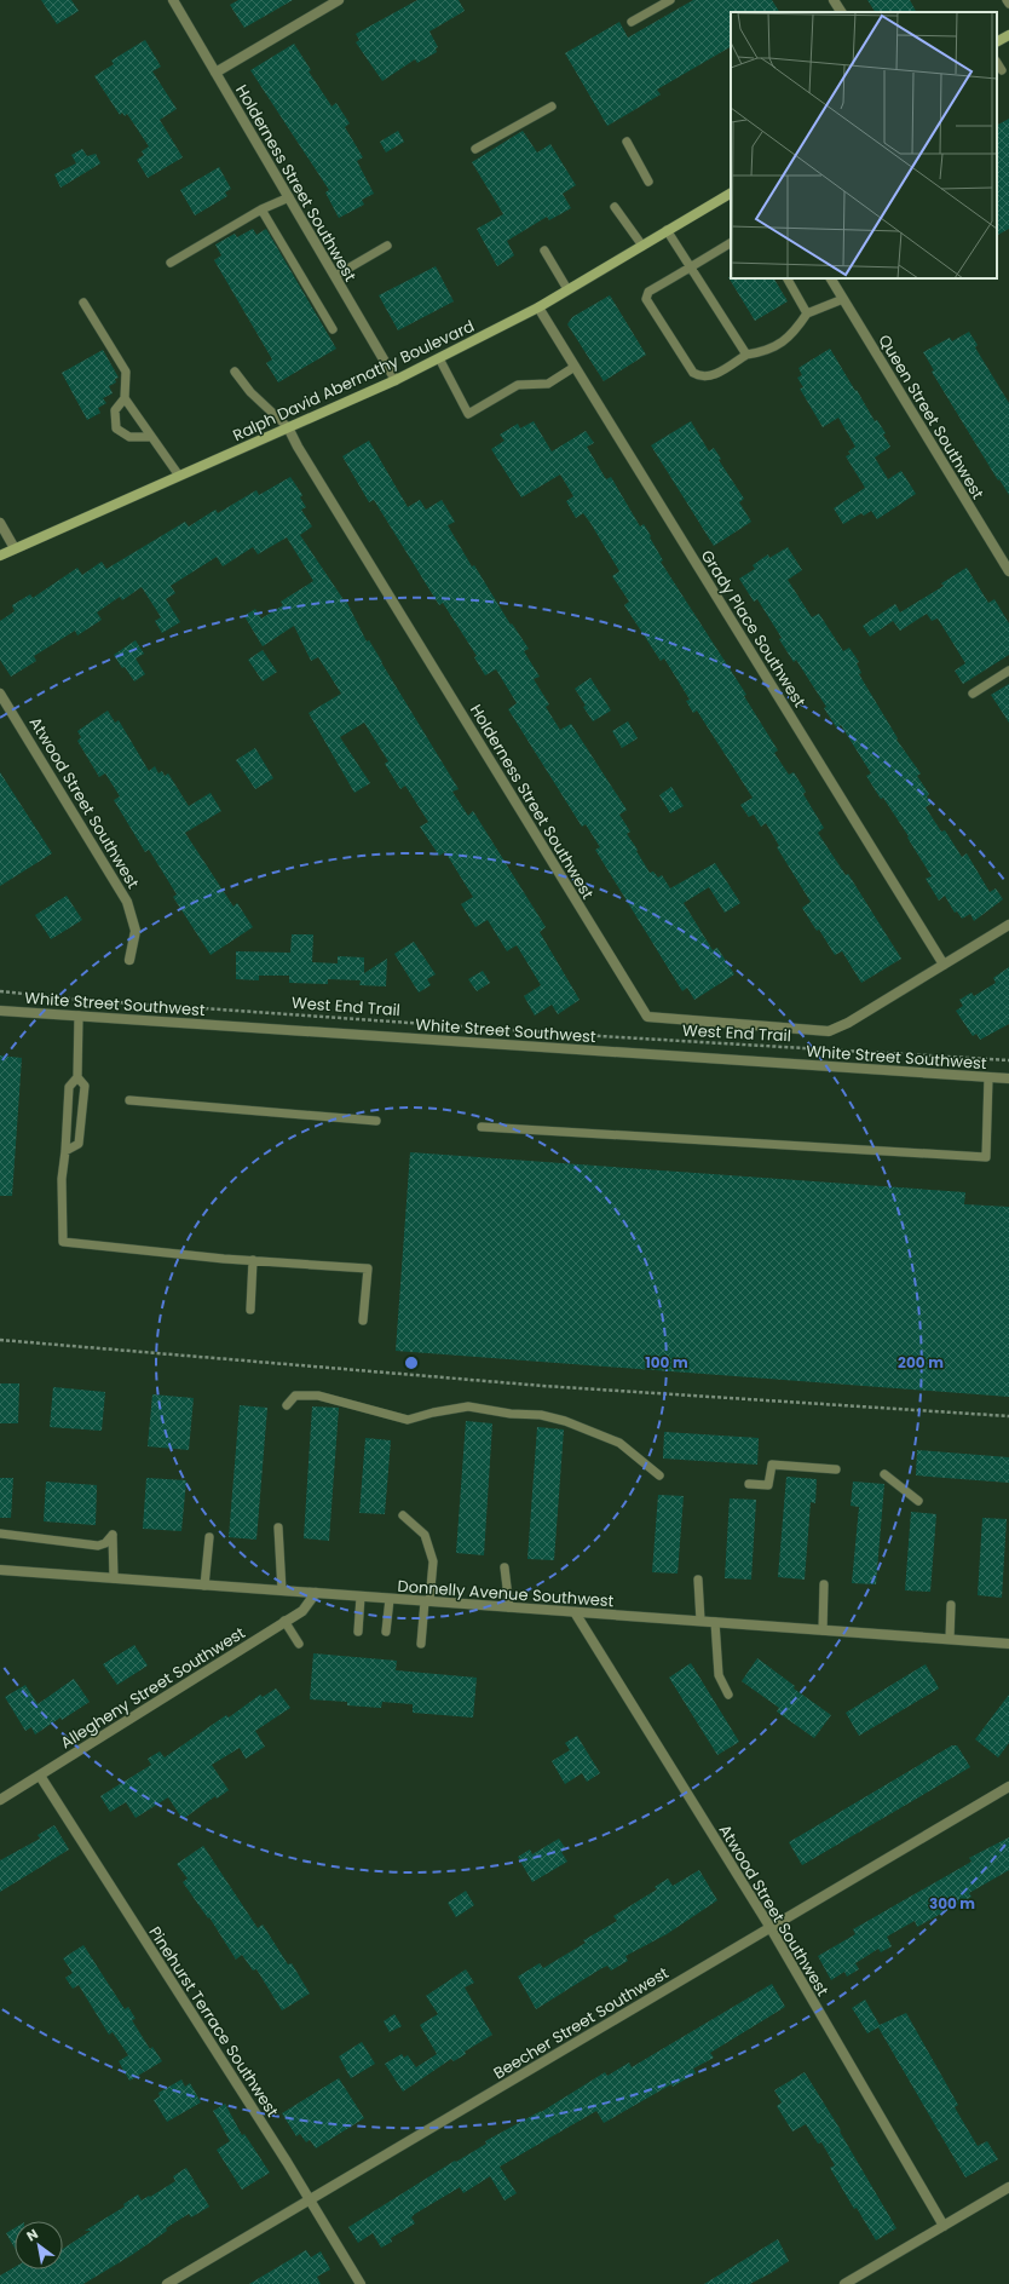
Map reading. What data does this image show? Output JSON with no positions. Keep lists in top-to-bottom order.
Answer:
{
  "streets": {
    "main road": ["Ralph David Abernathy Boulevard"],
    "street": [
      "Holderness Street Southwest",
      "Queen Street Southwest",
      "Grady Place Southwest",
      "Atwood Street Southwest",
      "White Street Southwest",
      "Donnelly Avenue Southwest",
      "Allegheny Street Southwest",
      "Pinehurst Terrace Southwest",
      "Beecher Street Southwest"
    ],
    "path": ["West End Trail"]
  },
  "crossings": [
    ["Holderness Street Southwest", "Ralph David Abernathy Boulevard"],
    ["Holderness Street Southwest", "Grady Place Southwest"],
    ["Ralph David Abernathy Boulevard", "Grady Place Southwest"],
    ["Atwood Street Southwest", "Donnelly Avenue Southwest"],
    ["Atwood Street Southwest", "Beecher Street Southwest"],
    ["Donnelly Avenue Southwest", "Allegheny Street Southwest"],
    ["Allegheny Street Southwest", "Pinehurst Terrace Southwest"],
    ["Pinehurst Terrace Southwest", "Beecher Street Southwest"]
  ],
  "north": "top left",
  "rings": ["100 m", "200 m", "300 m"]
}
